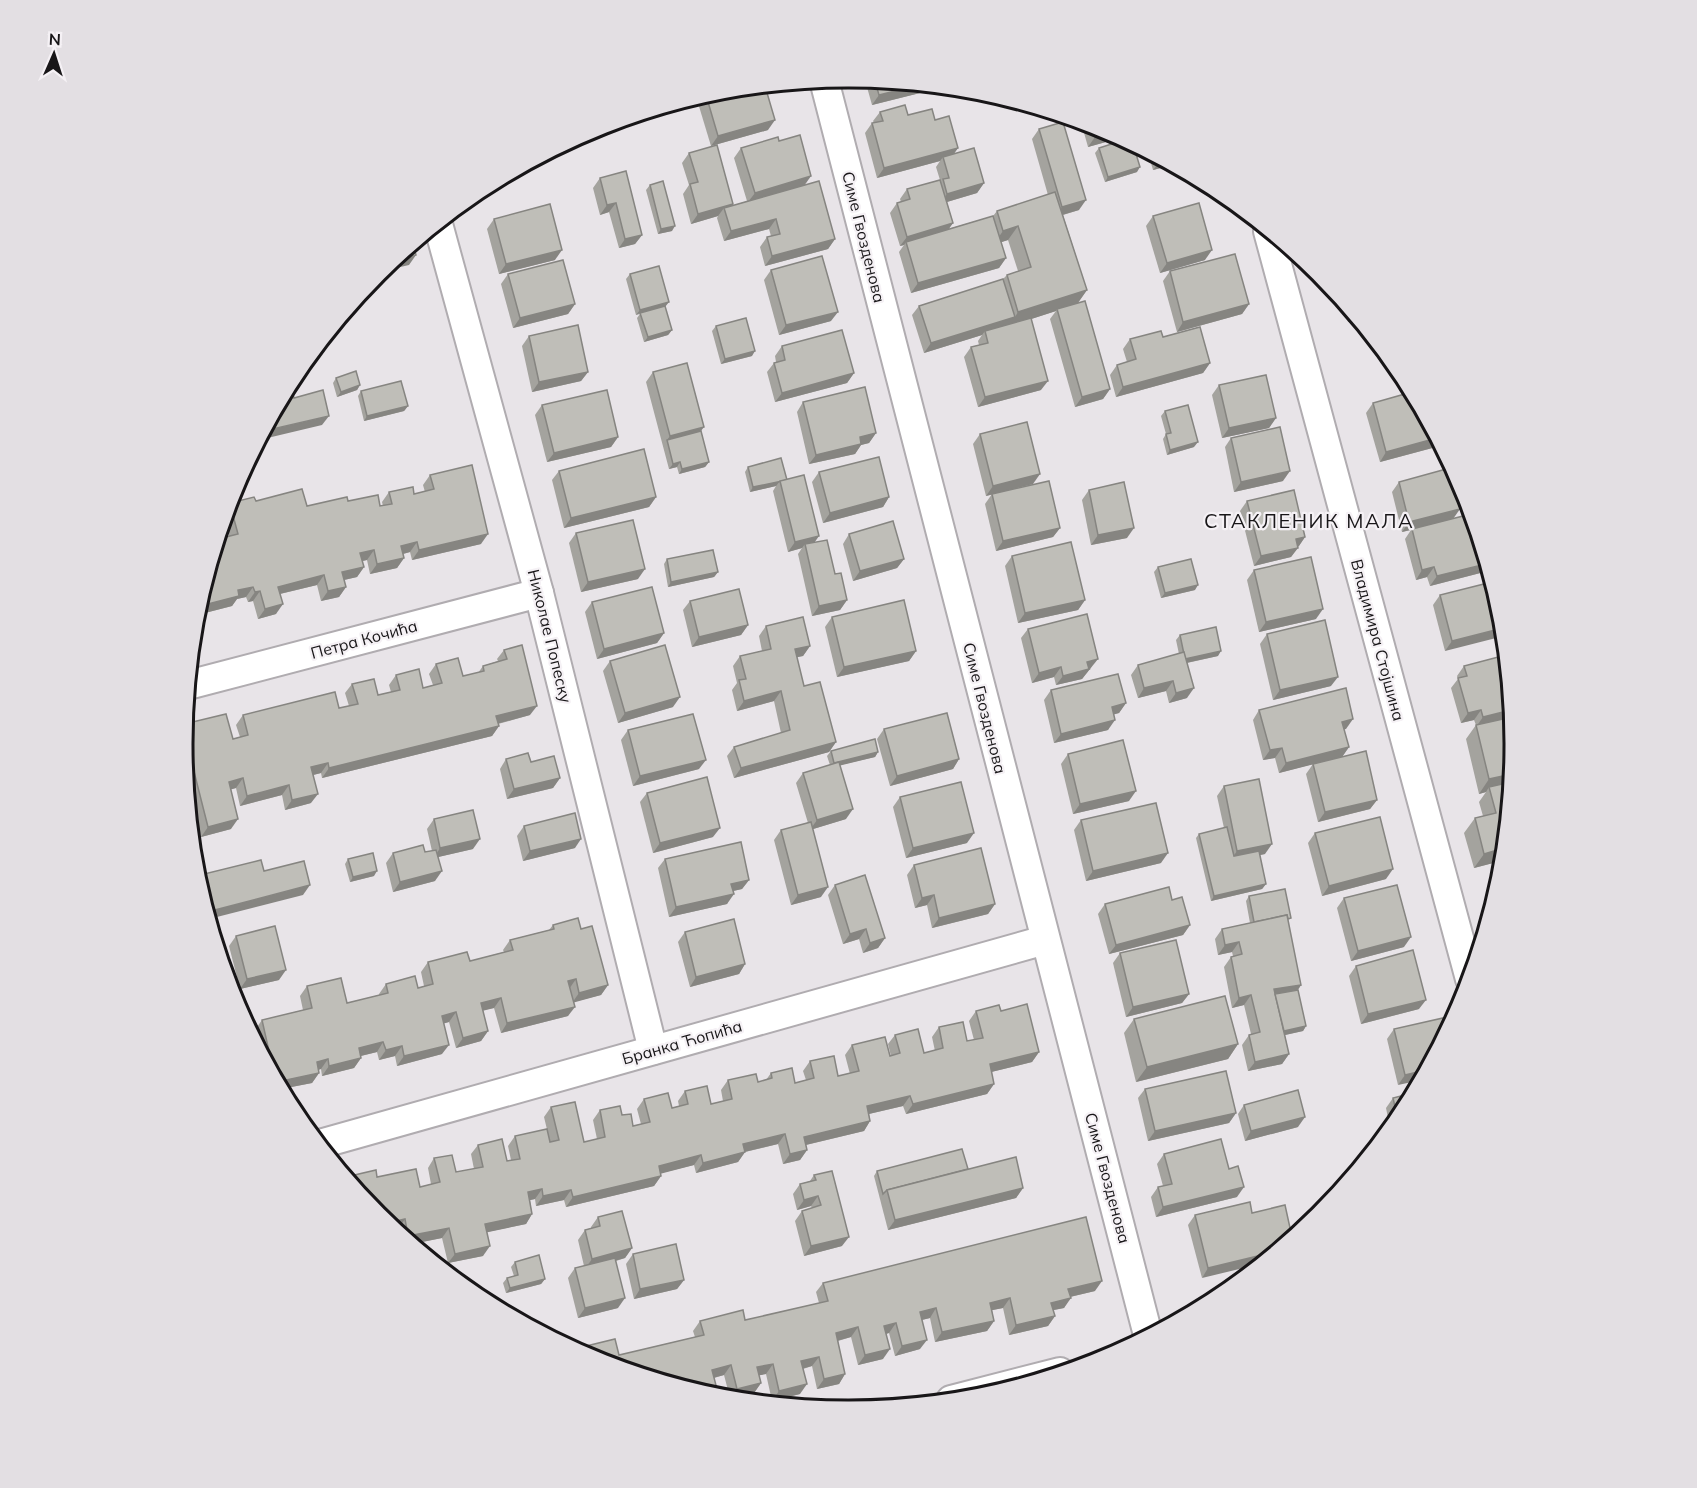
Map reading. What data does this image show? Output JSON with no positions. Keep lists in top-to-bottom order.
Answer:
{
  "streets": {
    "street": [
      "Симе Гвозденова",
      "Николае Попеску",
      "Петра Кочића",
      "Владимира Стојшина",
      "Бранка Ћопића"
    ]
  },
  "crossings": [
    ["Симе Гвозденова", "Бранка Ћопића"],
    ["Николае Попеску", "Петра Кочића"],
    ["Николае Попеску", "Бранка Ћопића"]
  ],
  "districts": ["СТАКЛЕНИК МАЛА"],
  "north": "top"
}
